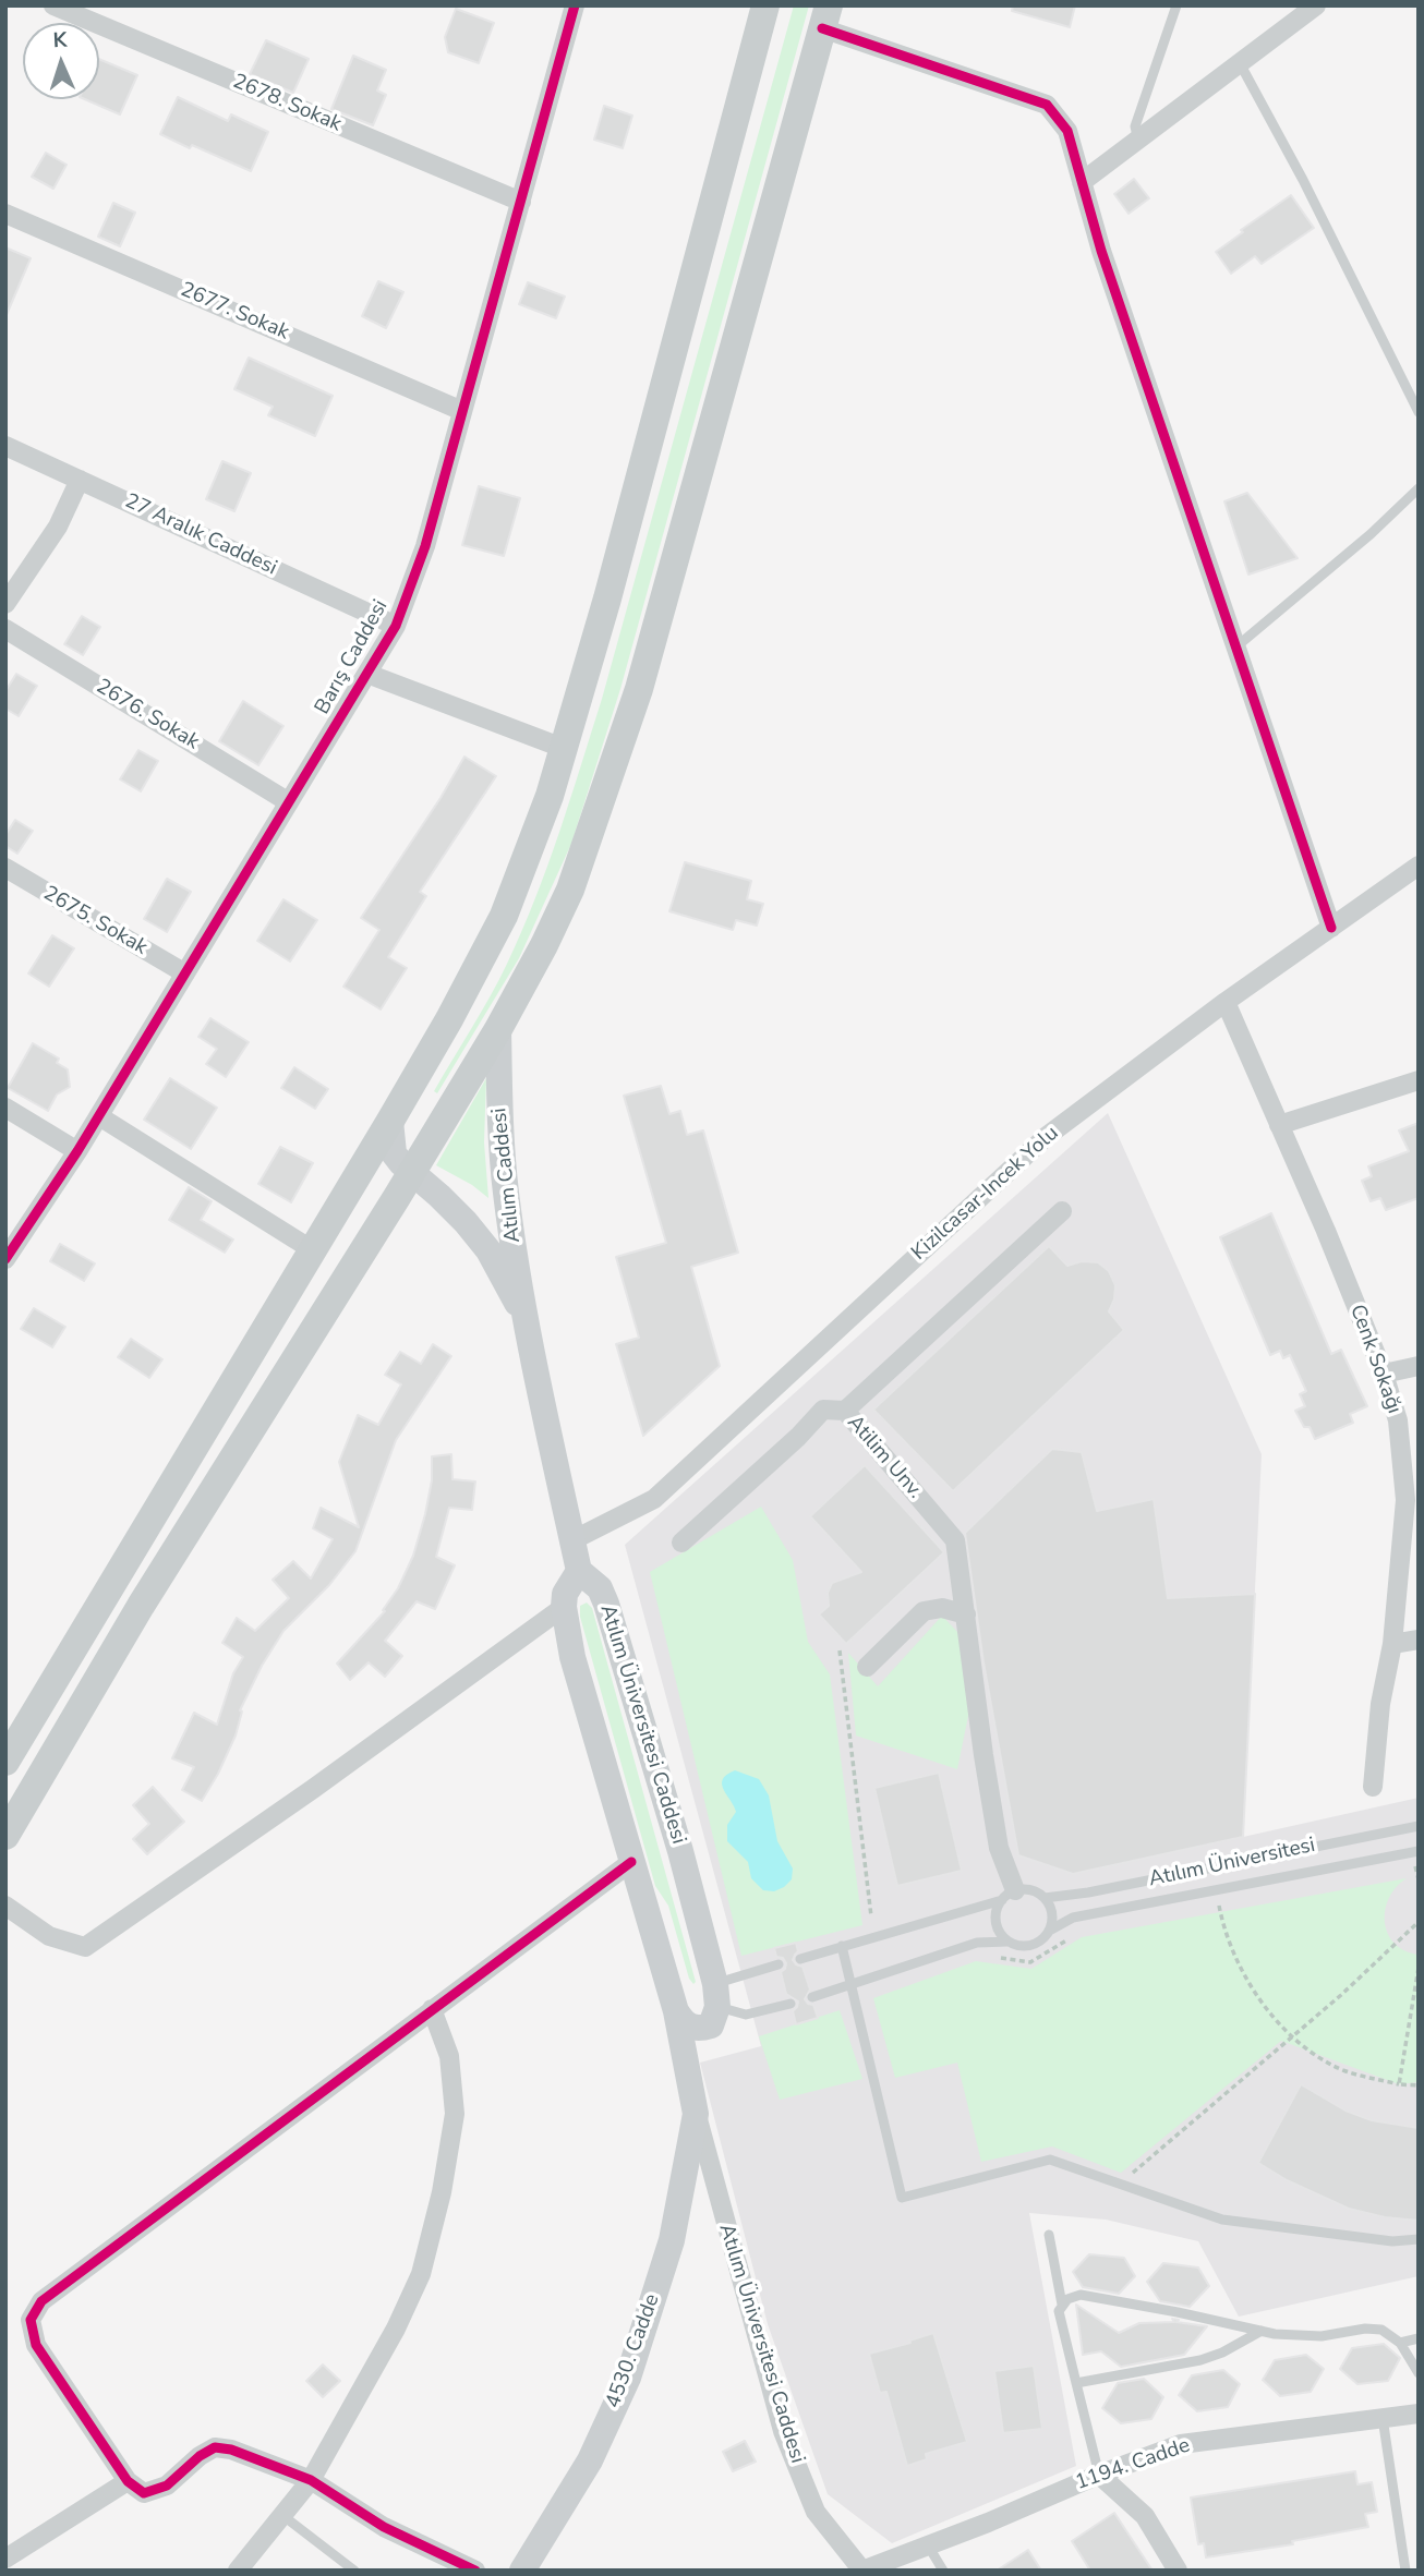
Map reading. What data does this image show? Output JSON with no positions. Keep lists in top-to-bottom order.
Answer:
{
  "streets": {
    "street": [
      "2678. Sokak",
      "2677. Sokak",
      "27 Aralık Caddesi",
      "Barış Caddesi",
      "2676. Sokak",
      "2675. Sokak",
      "Atılım Caddesi",
      "Kizilcasar-Incek Yolu",
      "Cenk Sokağı",
      "Atilim Unv.",
      "Atılım Üniversitesi Caddesi",
      "4530. Cadde",
      "1194. Cadde"
    ],
    "lane": ["Atılım Üniversitesi"]
  },
  "crossings": [
    ["2678. Sokak", "Barış Caddesi"],
    ["2677. Sokak", "Barış Caddesi"],
    ["27 Aralık Caddesi", "Barış Caddesi"],
    ["Barış Caddesi", "2676. Sokak"],
    ["Barış Caddesi", "2675. Sokak"],
    ["Atılım Caddesi", "Kizilcasar-Incek Yolu"],
    ["Atılım Caddesi", "Atılım Üniversitesi Caddesi"],
    ["Kizilcasar-Incek Yolu", "Cenk Sokağı"],
    ["Atilim Unv.", "Atılım Üniversitesi"],
    ["Atılım Üniversitesi Caddesi", "4530. Cadde"],
    ["Atılım Üniversitesi Caddesi", "1194. Cadde"]
  ],
  "north": "top"
}
